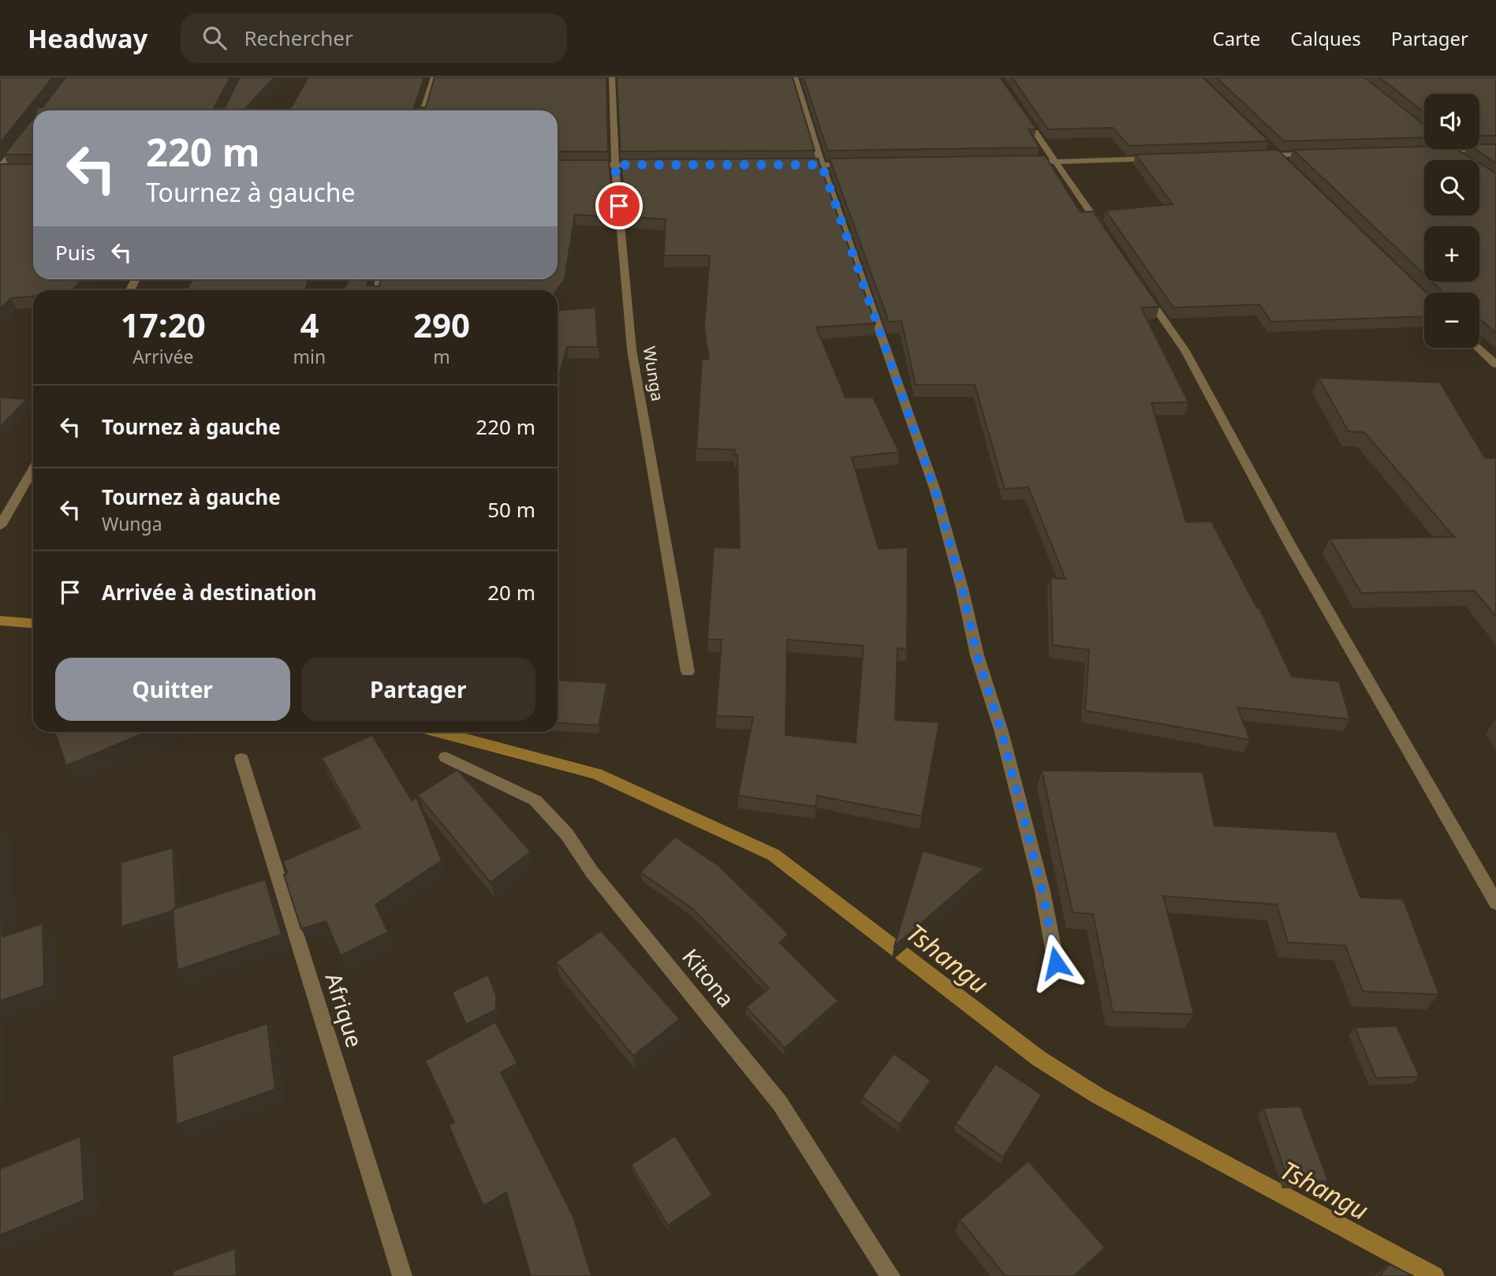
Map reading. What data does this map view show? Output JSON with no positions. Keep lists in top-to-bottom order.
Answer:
{
  "streets": {
    "street": ["Wunga", "Kitona", "Afrique"]
  },
  "water": ["Tshangu"],
  "page": {
    "header": "Headway",
    "search": "Rechercher",
    "nav": ["Carte", "Calques", "Partager"],
    "map_buttons": ["+", "−"],
    "turn": ["220 m", "Tournez à gauche"],
    "then": "Puis",
    "eta": [
      "17:20",
      "Arrivée",
      "4",
      "min",
      "290",
      "m"
    ],
    "list": [
      {
        "name": "Tournez à gauche",
        "value": "220 m"
      },
      {
        "name": "Tournez à gauche",
        "note": "Wunga",
        "value": "50 m"
      },
      {
        "name": "Arrivée à destination",
        "value": "20 m"
      }
    ],
    "buttons": ["Quitter", "Partager"]
  }
}
